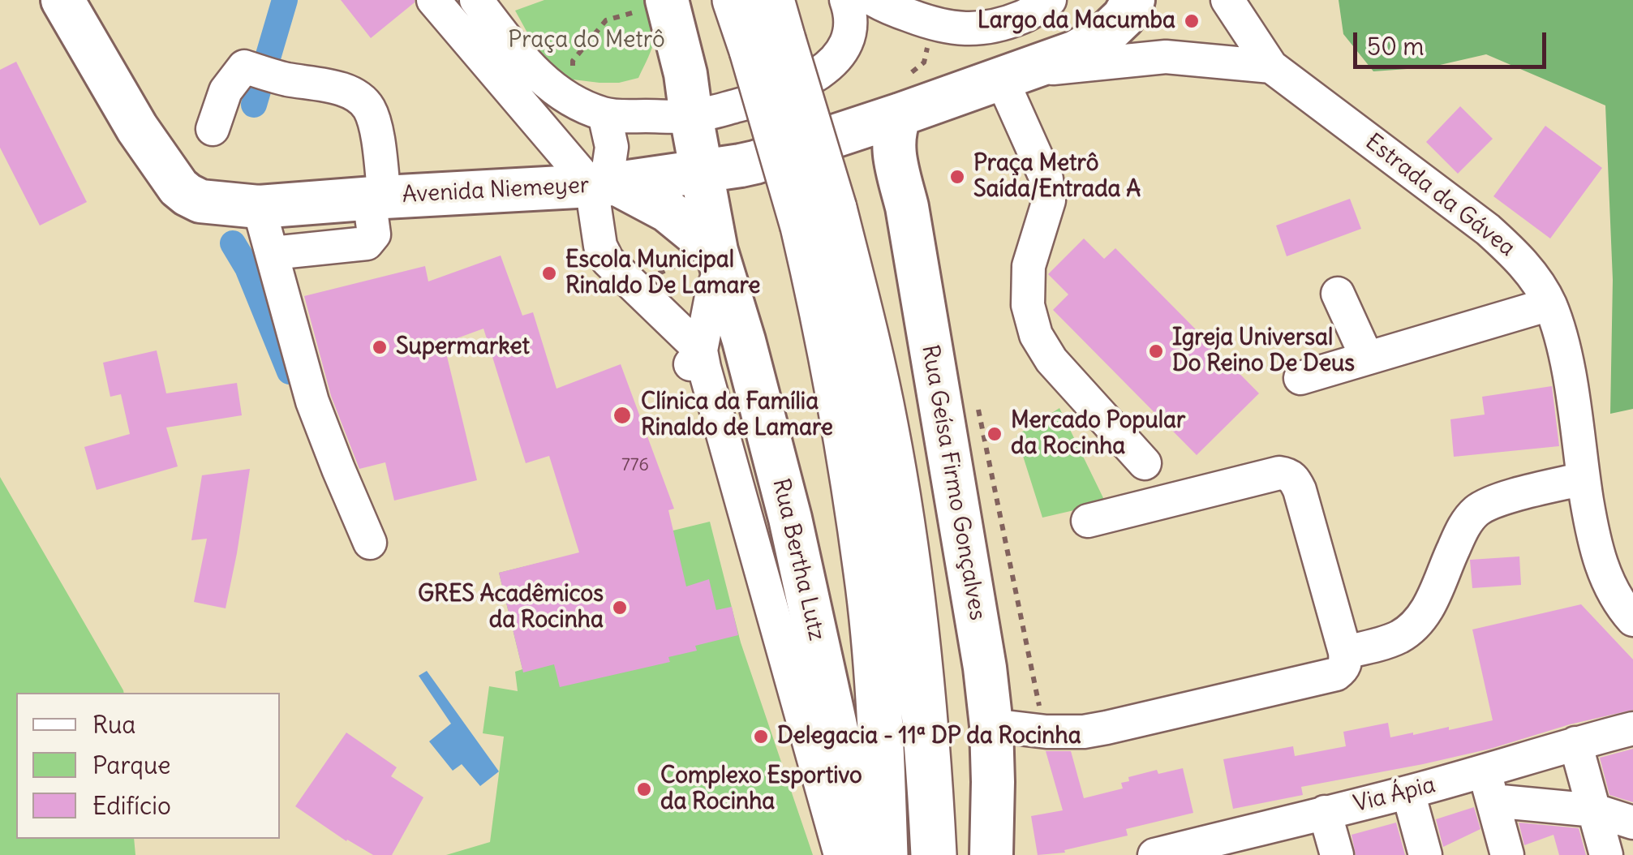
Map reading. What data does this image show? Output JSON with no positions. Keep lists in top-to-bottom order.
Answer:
{
  "streets": {
    "main road": ["Avenida Niemeyer", "Rua Geísa Firmo Gonçalves", "Rua Bertha Lutz"],
    "street": ["Estrada da Gávea", "Via Ápia"]
  },
  "crossings": [
    ["Avenida Niemeyer", "Estrada da Gávea"],
    ["Avenida Niemeyer", "Rua Geísa Firmo Gonçalves"],
    ["Avenida Niemeyer", "Rua Bertha Lutz"]
  ],
  "parks": ["Praça do Metrô"],
  "places": [
    "Largo da Macumba",
    "Praça Metrô Saída/Entrada A",
    "Escola Municipal Rinaldo De Lamare",
    "Supermarket",
    "Igreja Universal Do Reino De Deus",
    "Clínica da Família Rinaldo de Lamare",
    "Mercado Popular da Rocinha",
    "GRES Acadêmicos da Rocinha",
    "Delegacia - 11ª DP da Rocinha",
    "Complexo Esportivo da Rocinha"
  ],
  "house_numbers": ["776"],
  "legend": ["Rua", "Parque", "Edifício"],
  "scale_bar": "50 m"
}
